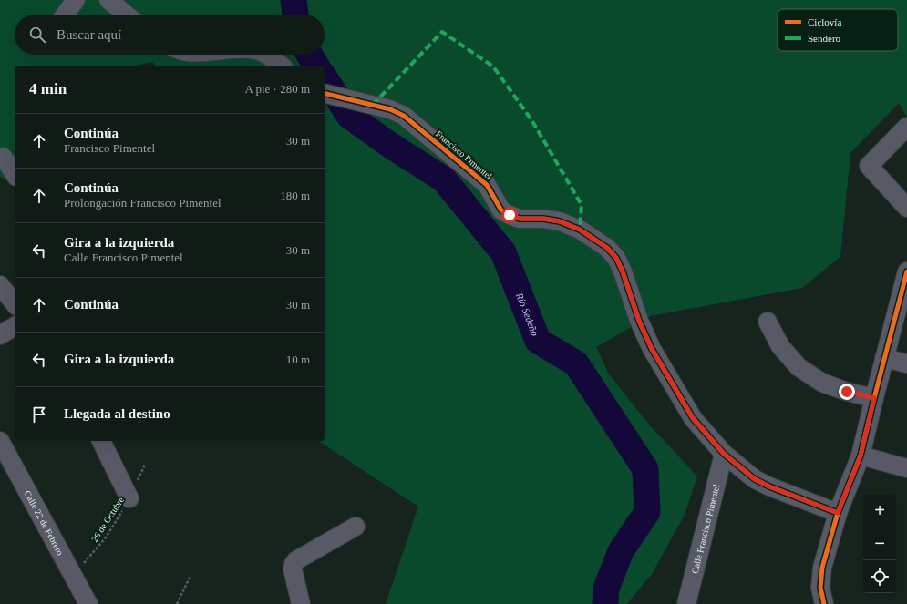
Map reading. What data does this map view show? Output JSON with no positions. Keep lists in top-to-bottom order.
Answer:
{
  "streets": {
    "street": ["Francisco Pimentel", "Calle 22 de Febrero", "Calle Francisco Pimentel"],
    "path": ["26 de Octubre"]
  },
  "crossings": [
    ["Francisco Pimentel", "Calle Francisco Pimentel"],
    ["26 de Octubre", "Calle 22 de Febrero"]
  ],
  "water": ["Río Sedeño"],
  "legend": ["Ciclovía", "Sendero"],
  "page": {
    "search": "Buscar aquí",
    "heading": ["4 min", "A pie · 280 m"],
    "list": [
      ["Continúa", "Francisco Pimentel", "30 m"],
      ["Continúa", "Prolongación Francisco Pimentel", "180 m"],
      ["Gira a la izquierda", "Calle Francisco Pimentel", "30 m"],
      ["Continúa", "30 m"],
      ["Gira a la izquierda", "10 m"],
      "Llegada al destino"
    ],
    "map_buttons": ["+", "−"]
  }
}
